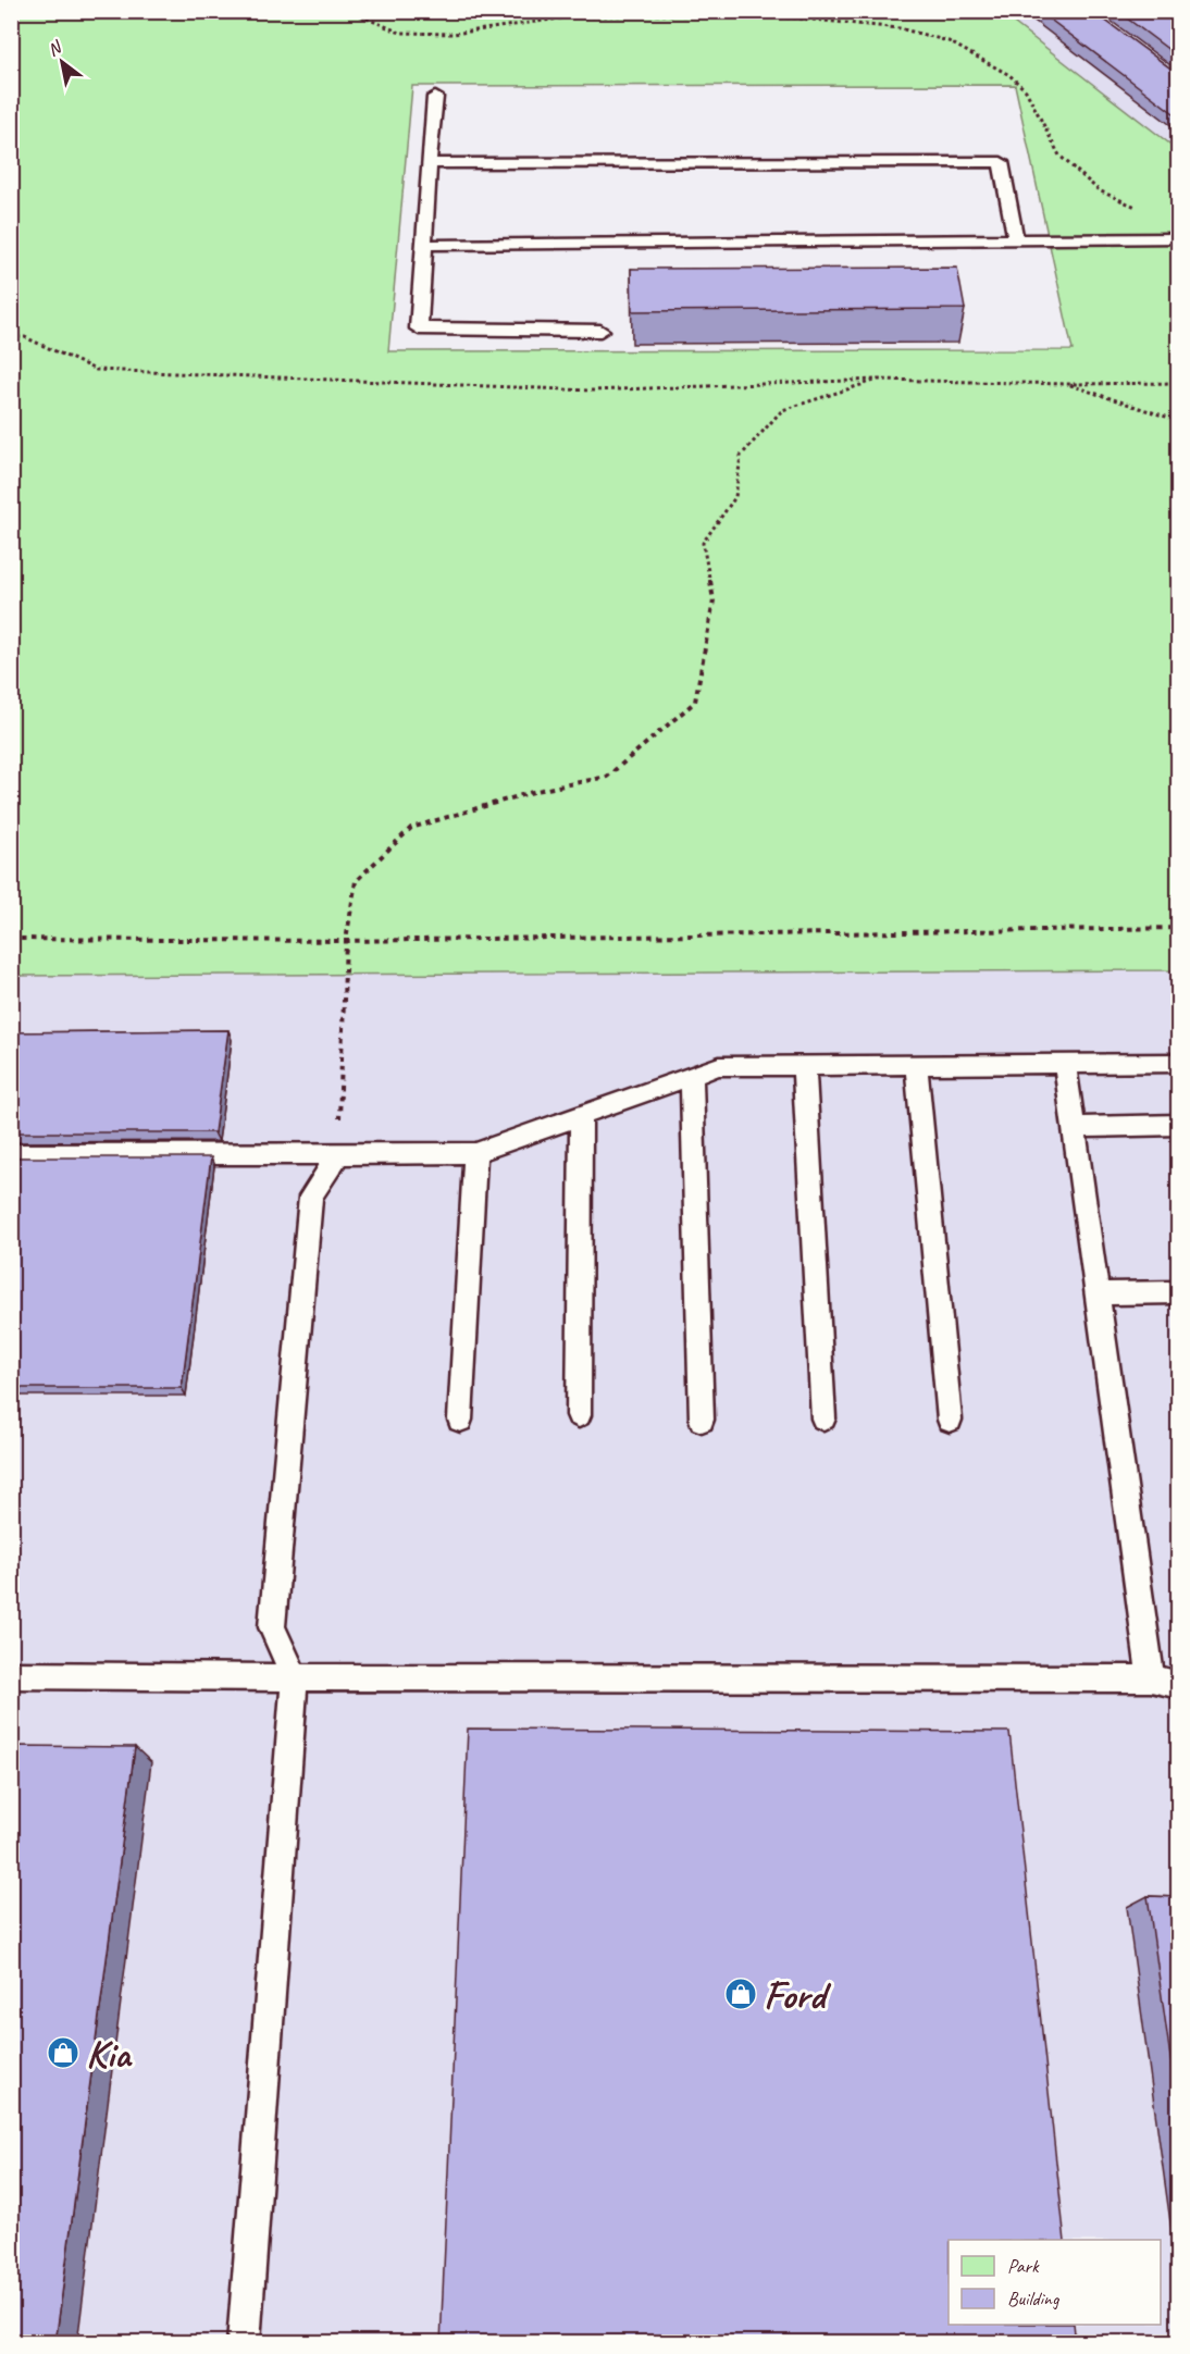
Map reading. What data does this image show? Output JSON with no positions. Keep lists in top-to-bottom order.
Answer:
{
  "places": {
    "shop": ["Ford", "Kia"]
  },
  "legend": ["Park", "Building"],
  "north": "top left"
}
